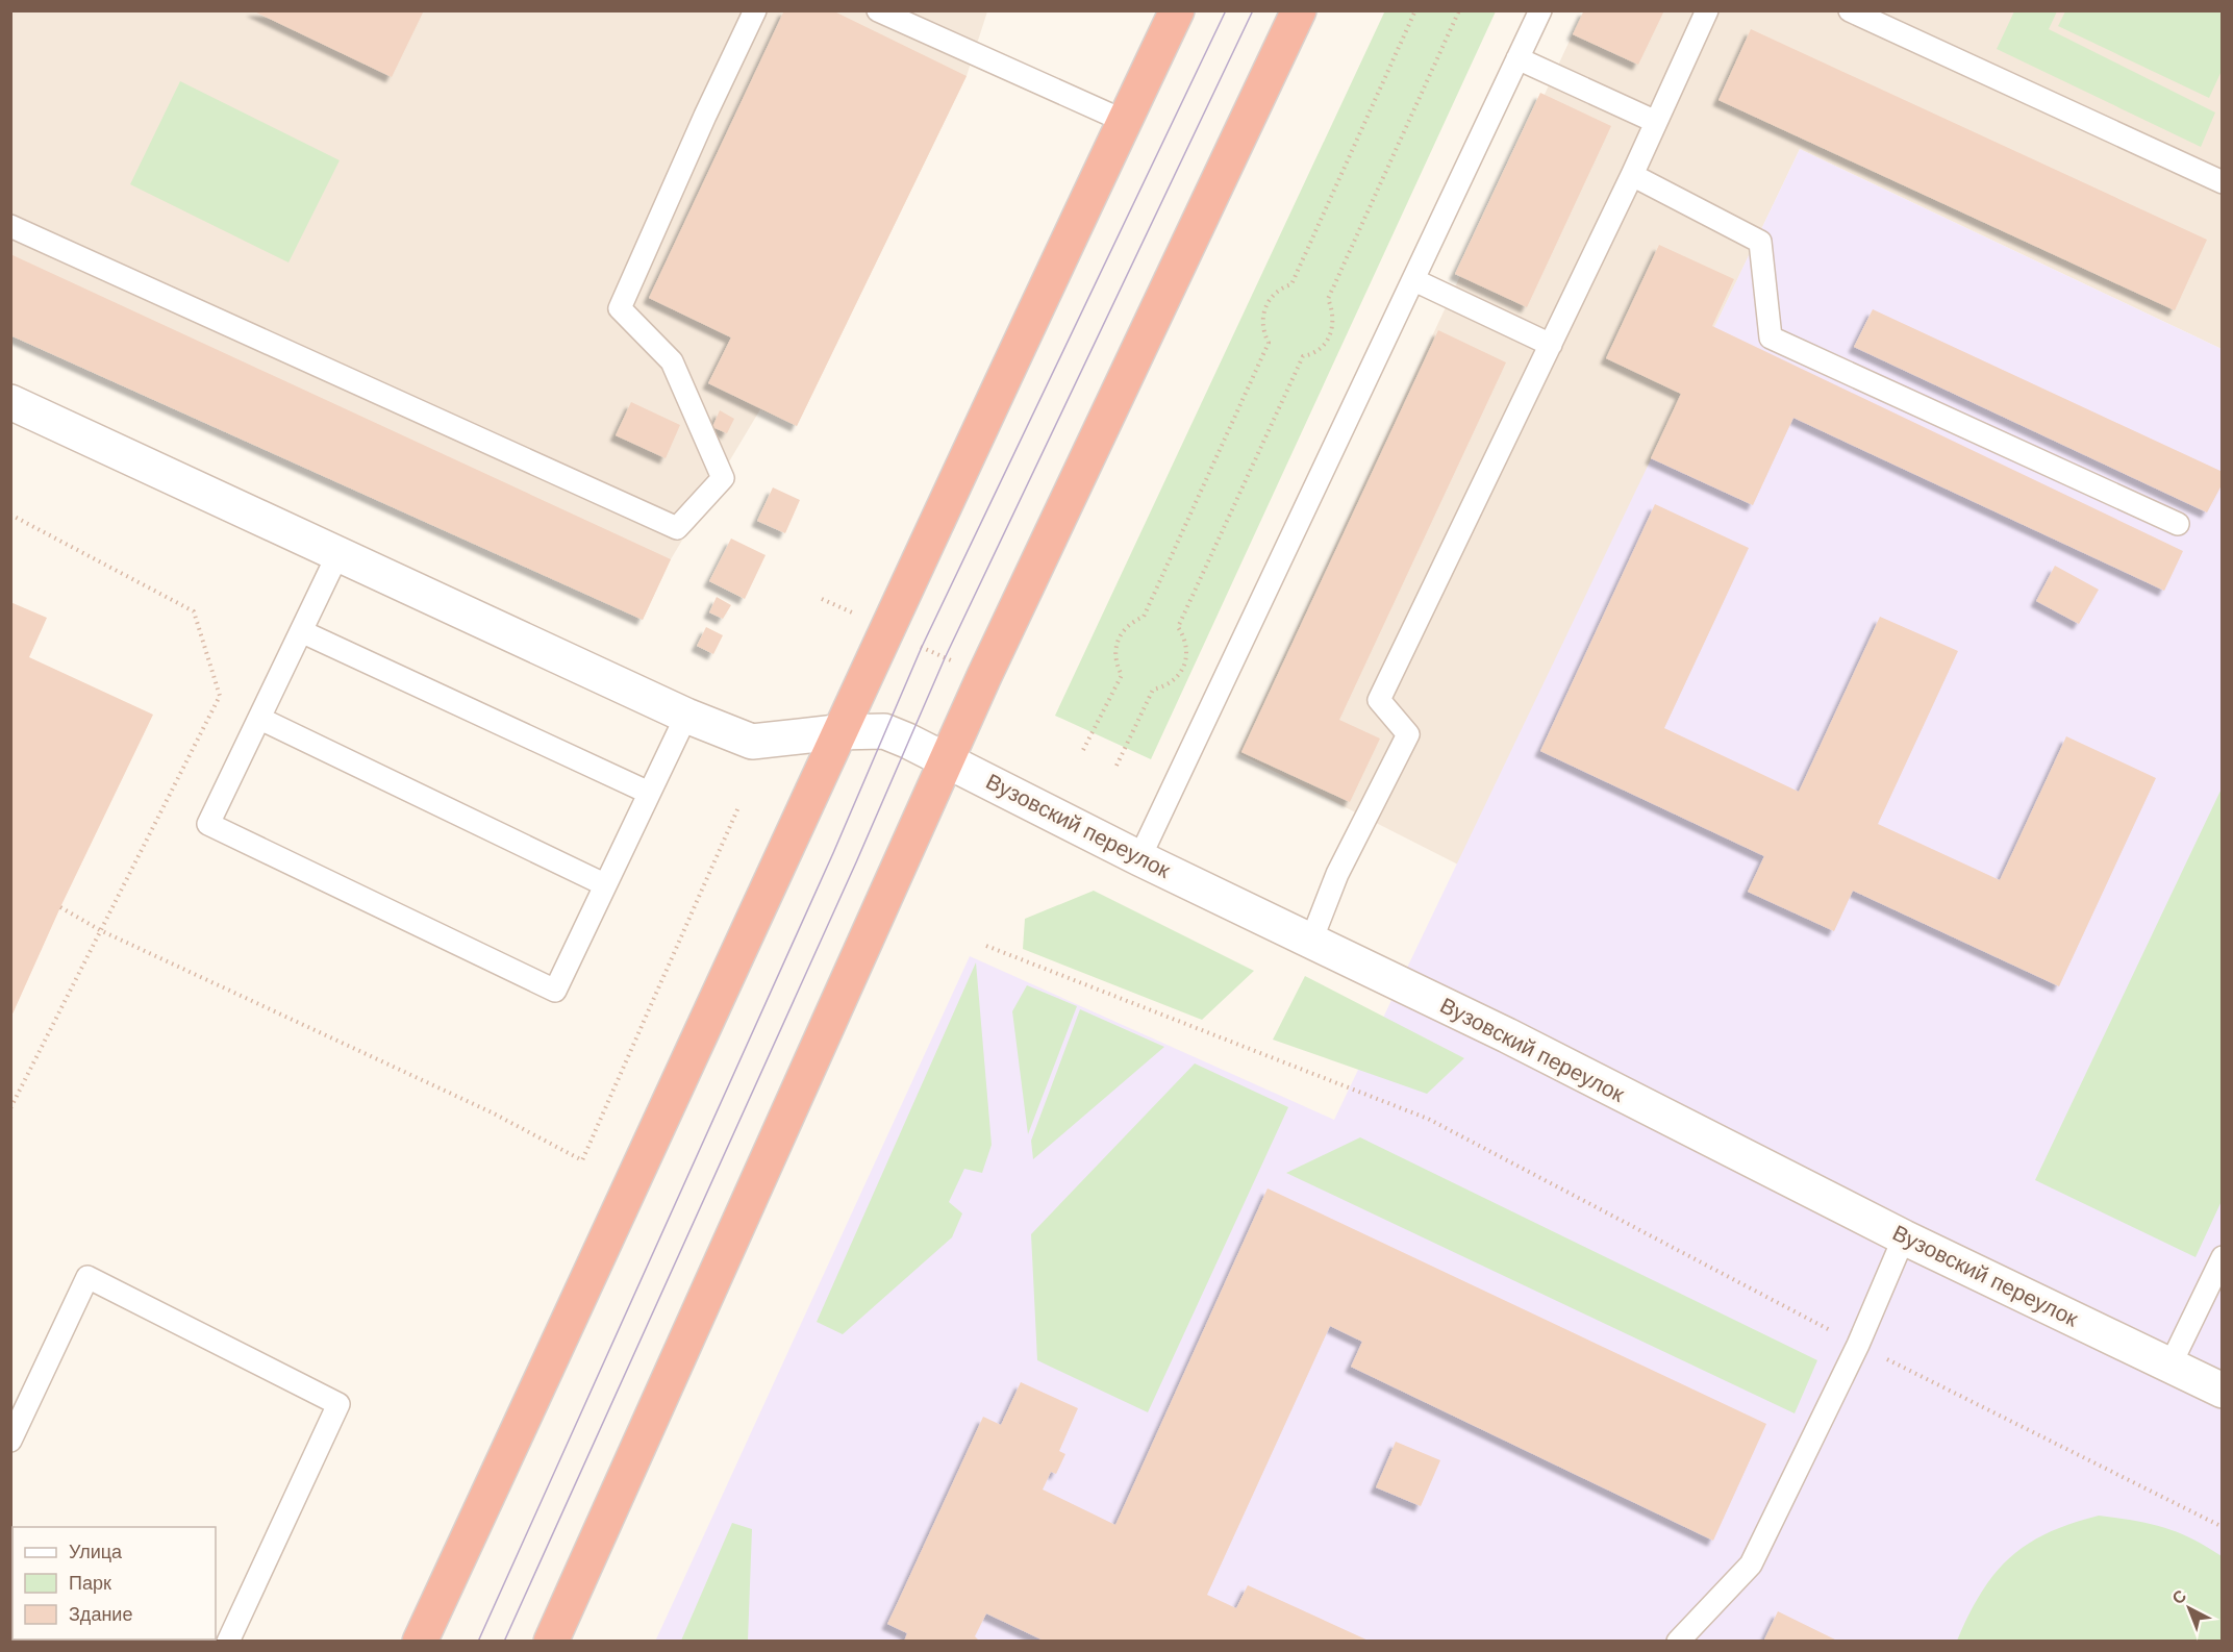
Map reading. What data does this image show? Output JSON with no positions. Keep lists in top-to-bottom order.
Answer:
{
  "streets": {
    "street": ["Вузовский переулок"]
  },
  "legend": ["Улица", "Парк", "Здание"],
  "north": "top left"
}
